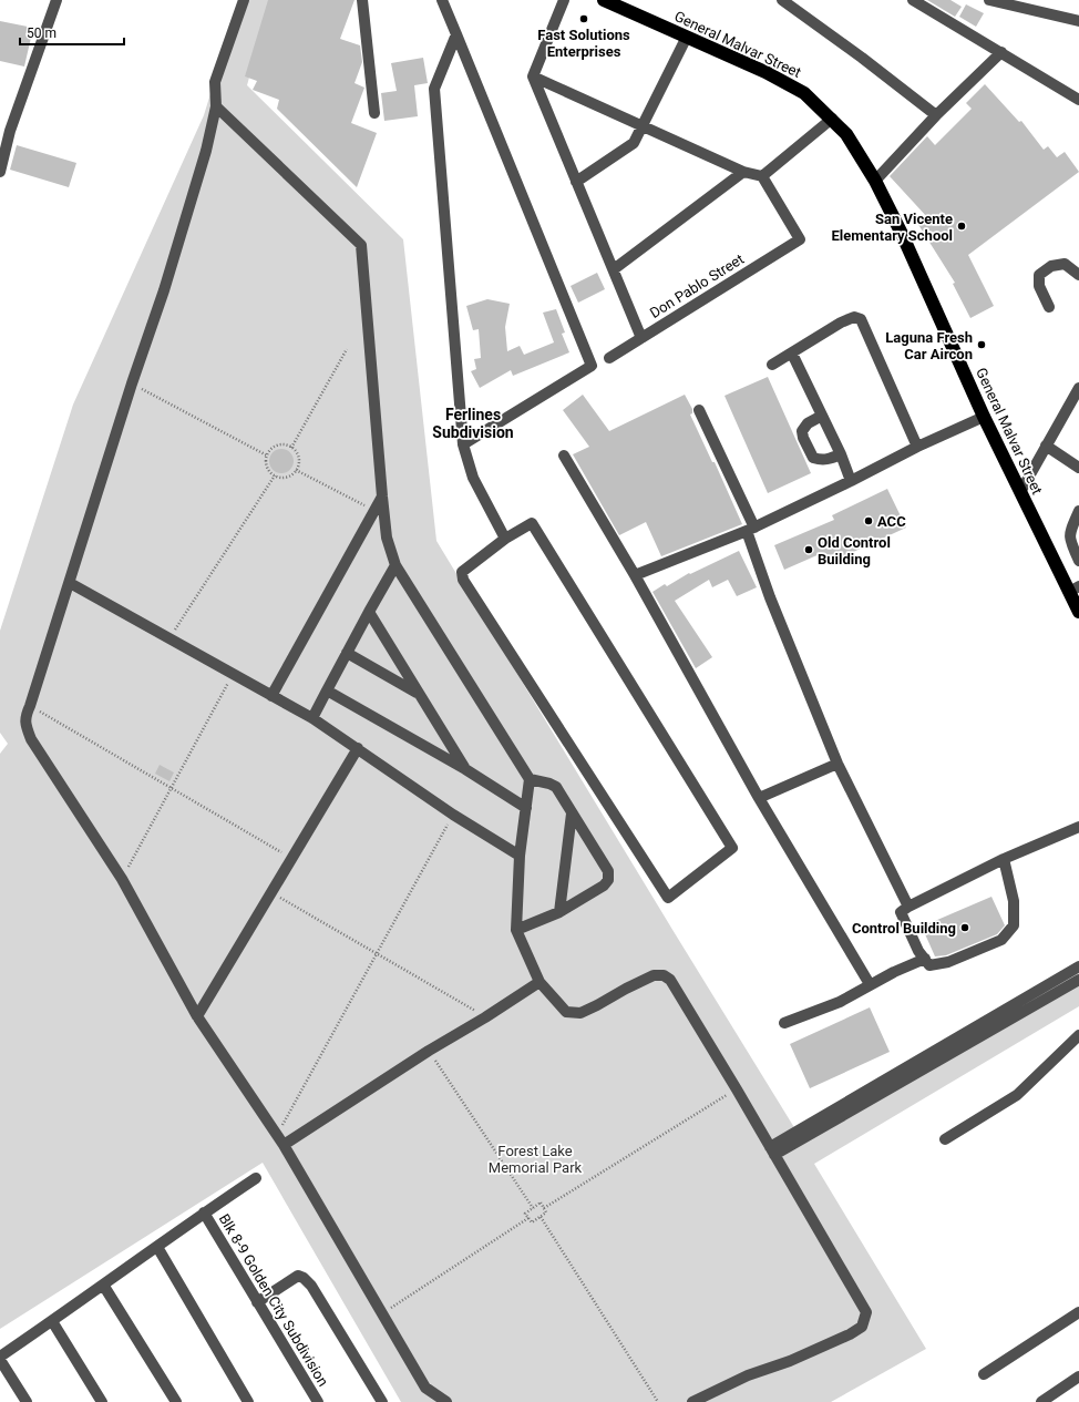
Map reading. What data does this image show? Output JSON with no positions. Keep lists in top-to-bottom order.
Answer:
{
  "streets": {
    "highway": ["General Malvar Street"],
    "street": ["Don Pablo Street", "Blk 8-9 Golden City Subdivision"]
  },
  "districts": ["Ferlines Subdivision"],
  "parks": ["Forest Lake Memorial Park"],
  "places": [
    "Fast Solutions Enterprises",
    "San Vicente Elementary School",
    "Laguna Fresh Car Aircon",
    "ACC",
    "Old Control Building",
    "Control Building"
  ],
  "scale_bar": "50 m"
}
